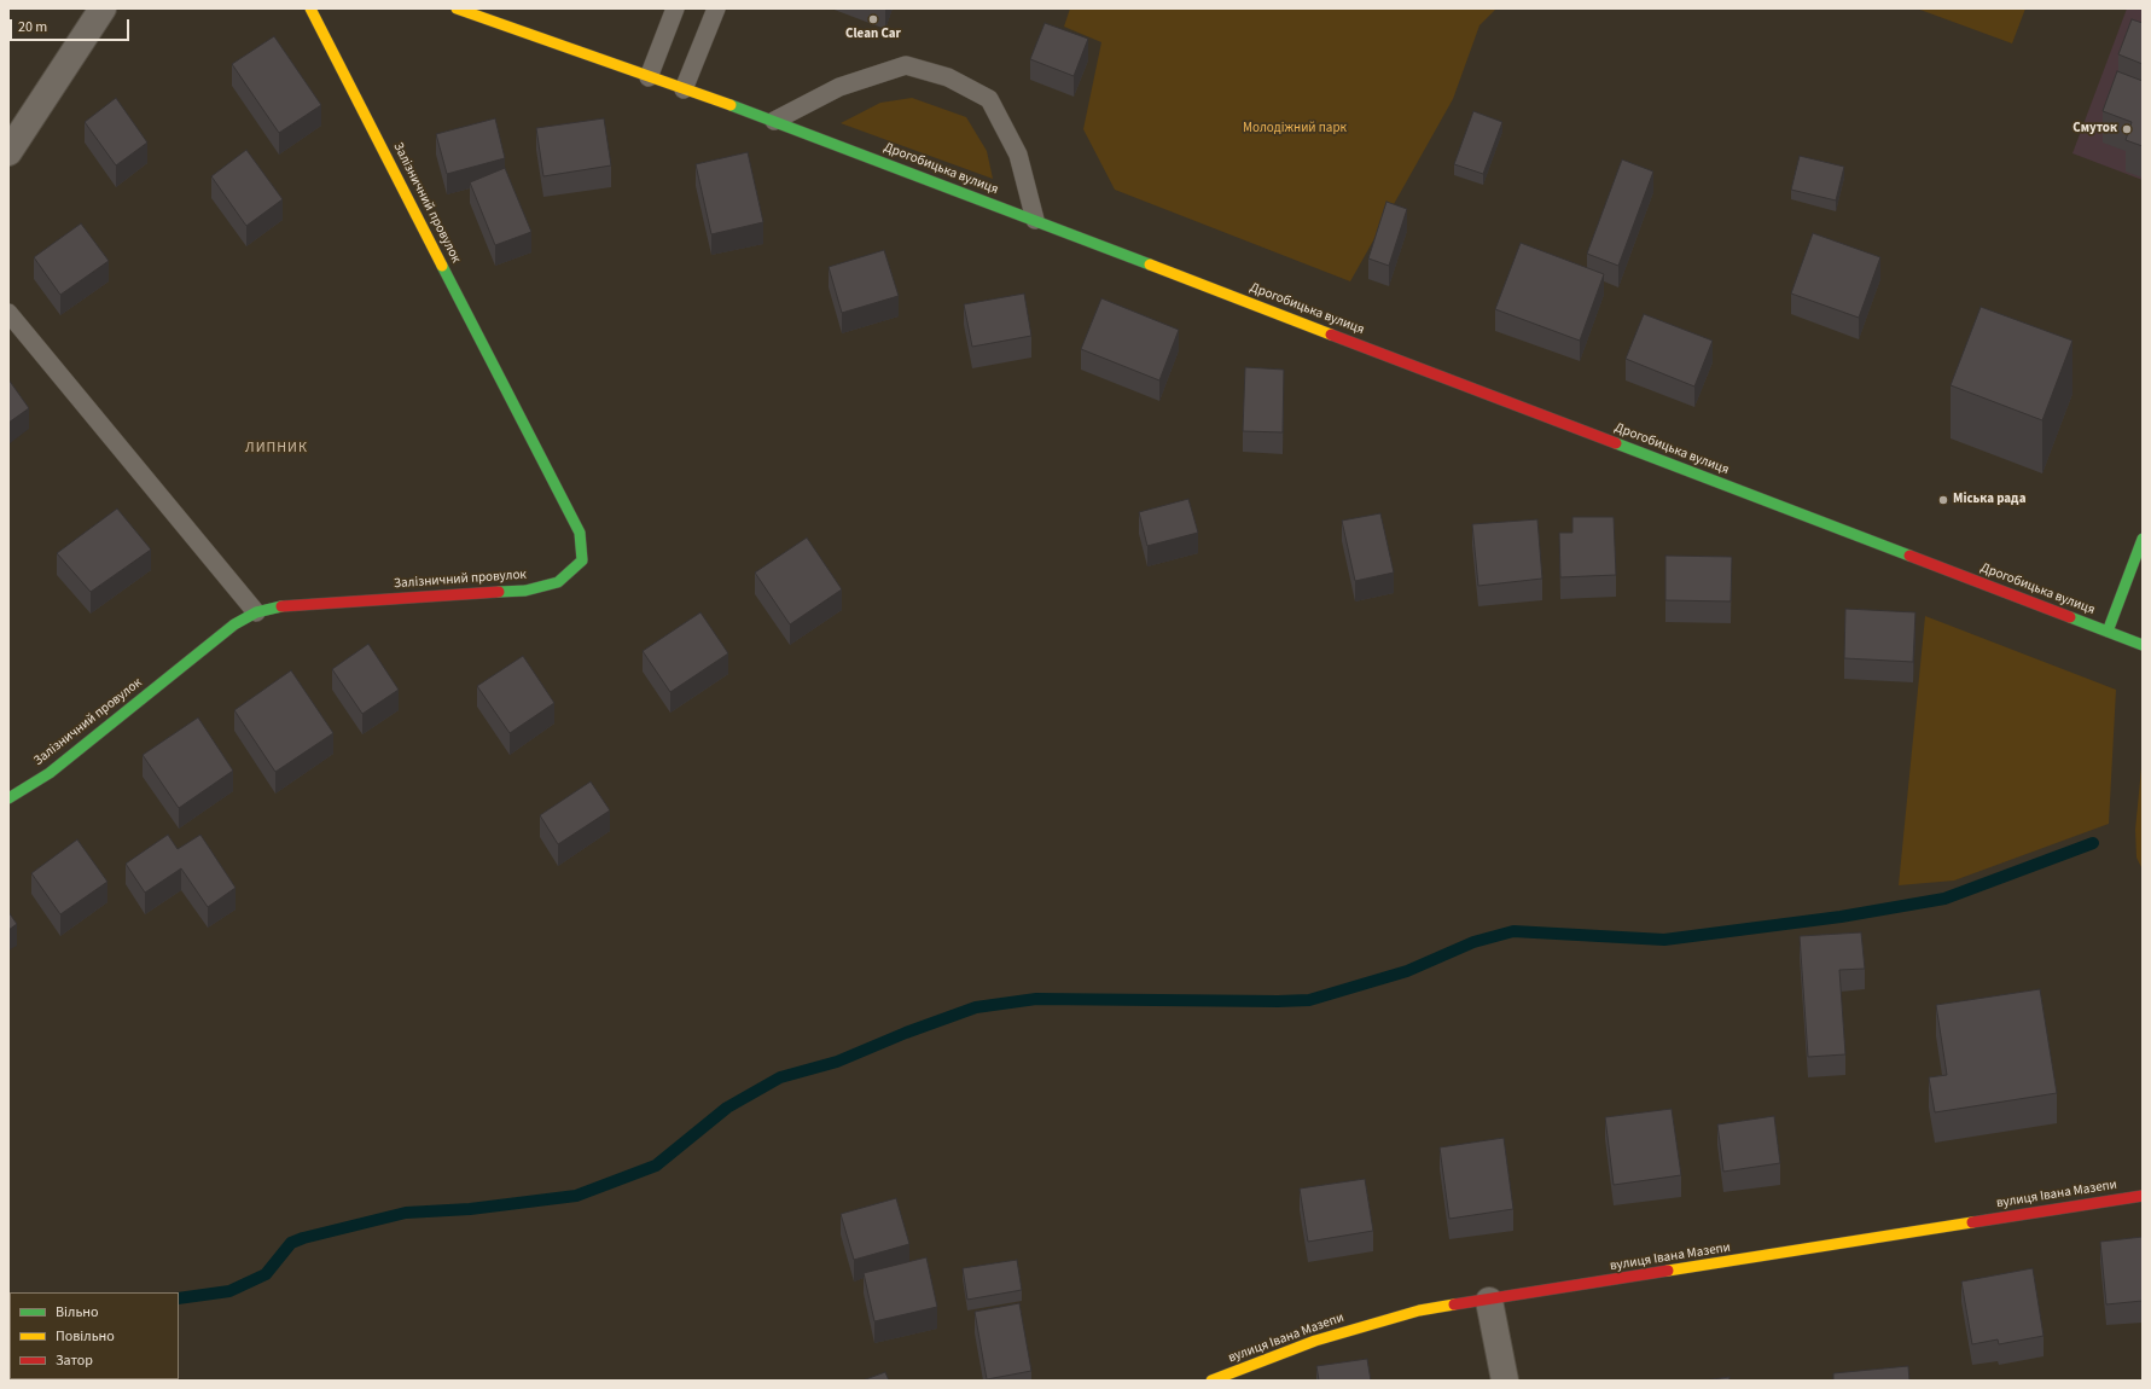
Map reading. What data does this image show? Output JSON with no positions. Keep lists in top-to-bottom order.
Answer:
{
  "streets": {
    "street": ["Дрогобицька вулиця", "Залізничний провулок", "вулиця Івана Мазепи"]
  },
  "districts": ["ЛИПНИК"],
  "parks": ["Молодіжний парк"],
  "places": ["Clean Car", "Смуток", "Міська рада"],
  "legend": ["Вільно", "Повільно", "Затор"],
  "scale_bar": "20 m"
}
